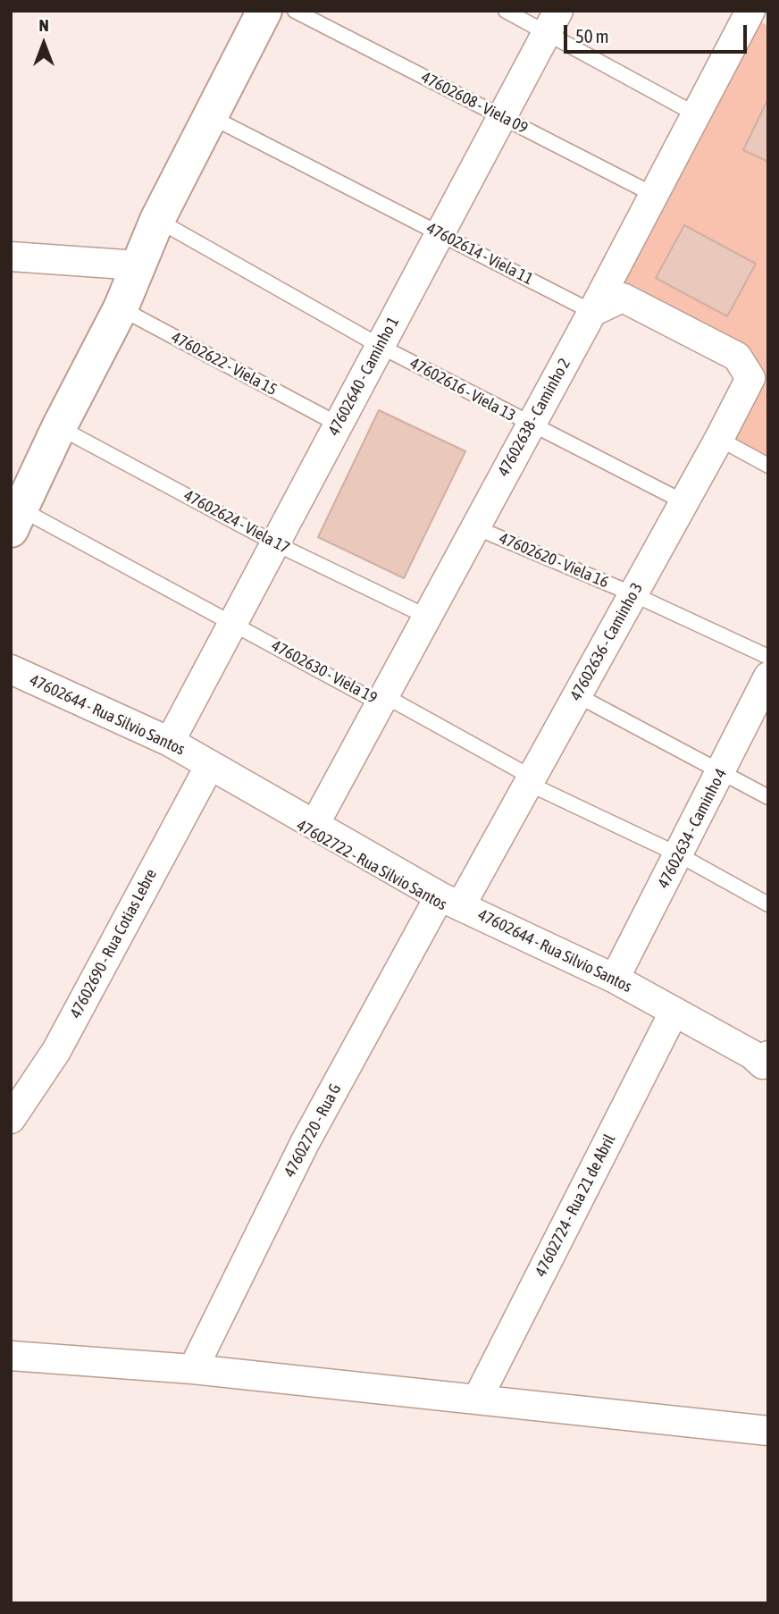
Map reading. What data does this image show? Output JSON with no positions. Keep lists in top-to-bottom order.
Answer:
{
  "streets": {
    "street": [
      "47602640 - Caminho 1",
      "47602638 - Caminho 2",
      "47602636 - Caminho 3",
      "47602644 - Rua Silvio Santos",
      "47602634 - Caminho 4",
      "47602722 - Rua Silvio Santos",
      "47602690 - Rua Cotias Lebre",
      "47602720 - Rua G",
      "47602724 - Rua 21 de Abril"
    ],
    "lane": [
      "47602608 - Viela 09",
      "47602614 - Viela 11",
      "47602622 - Viela 15",
      "47602616 - Viela 13",
      "47602624 - Viela 17",
      "47602620 - Viela 16",
      "47602630 - Viela 19"
    ]
  },
  "crossings": [
    ["47602608 - Viela 09", "47602640 - Caminho 1"],
    ["47602608 - Viela 09", "47602638 - Caminho 2"],
    ["47602614 - Viela 11", "47602640 - Caminho 1"],
    ["47602614 - Viela 11", "47602638 - Caminho 2"],
    ["47602614 - Viela 11", "47602636 - Caminho 3"],
    ["47602622 - Viela 15", "47602640 - Caminho 1"],
    ["47602640 - Caminho 1", "47602616 - Viela 13"],
    ["47602640 - Caminho 1", "47602624 - Viela 17"],
    ["47602640 - Caminho 1", "47602630 - Viela 19"],
    ["47602640 - Caminho 1", "47602644 - Rua Silvio Santos"],
    ["47602616 - Viela 13", "47602638 - Caminho 2"],
    ["47602616 - Viela 13", "47602636 - Caminho 3"],
    ["47602638 - Caminho 2", "47602624 - Viela 17"],
    ["47602638 - Caminho 2", "47602620 - Viela 16"],
    ["47602638 - Caminho 2", "47602636 - Caminho 3"],
    ["47602638 - Caminho 2", "47602630 - Viela 19"],
    ["47602638 - Caminho 2", "47602644 - Rua Silvio Santos"],
    ["47602620 - Viela 16", "47602636 - Caminho 3"],
    ["47602636 - Caminho 3", "47602630 - Viela 19"],
    ["47602636 - Caminho 3", "47602644 - Rua Silvio Santos"],
    ["47602636 - Caminho 3", "47602722 - Rua Silvio Santos"],
    ["47602636 - Caminho 3", "47602720 - Rua G"],
    ["47602630 - Viela 19", "47602634 - Caminho 4"],
    ["47602644 - Rua Silvio Santos", "47602634 - Caminho 4"],
    ["47602644 - Rua Silvio Santos", "47602722 - Rua Silvio Santos"],
    ["47602644 - Rua Silvio Santos", "47602690 - Rua Cotias Lebre"],
    ["47602644 - Rua Silvio Santos", "47602720 - Rua G"],
    ["47602644 - Rua Silvio Santos", "47602724 - Rua 21 de Abril"],
    ["47602722 - Rua Silvio Santos", "47602690 - Rua Cotias Lebre"],
    ["47602722 - Rua Silvio Santos", "47602720 - Rua G"],
    ["47602722 - Rua Silvio Santos", "47602724 - Rua 21 de Abril"]
  ],
  "scale_bar": "50 m",
  "north": "top"
}
